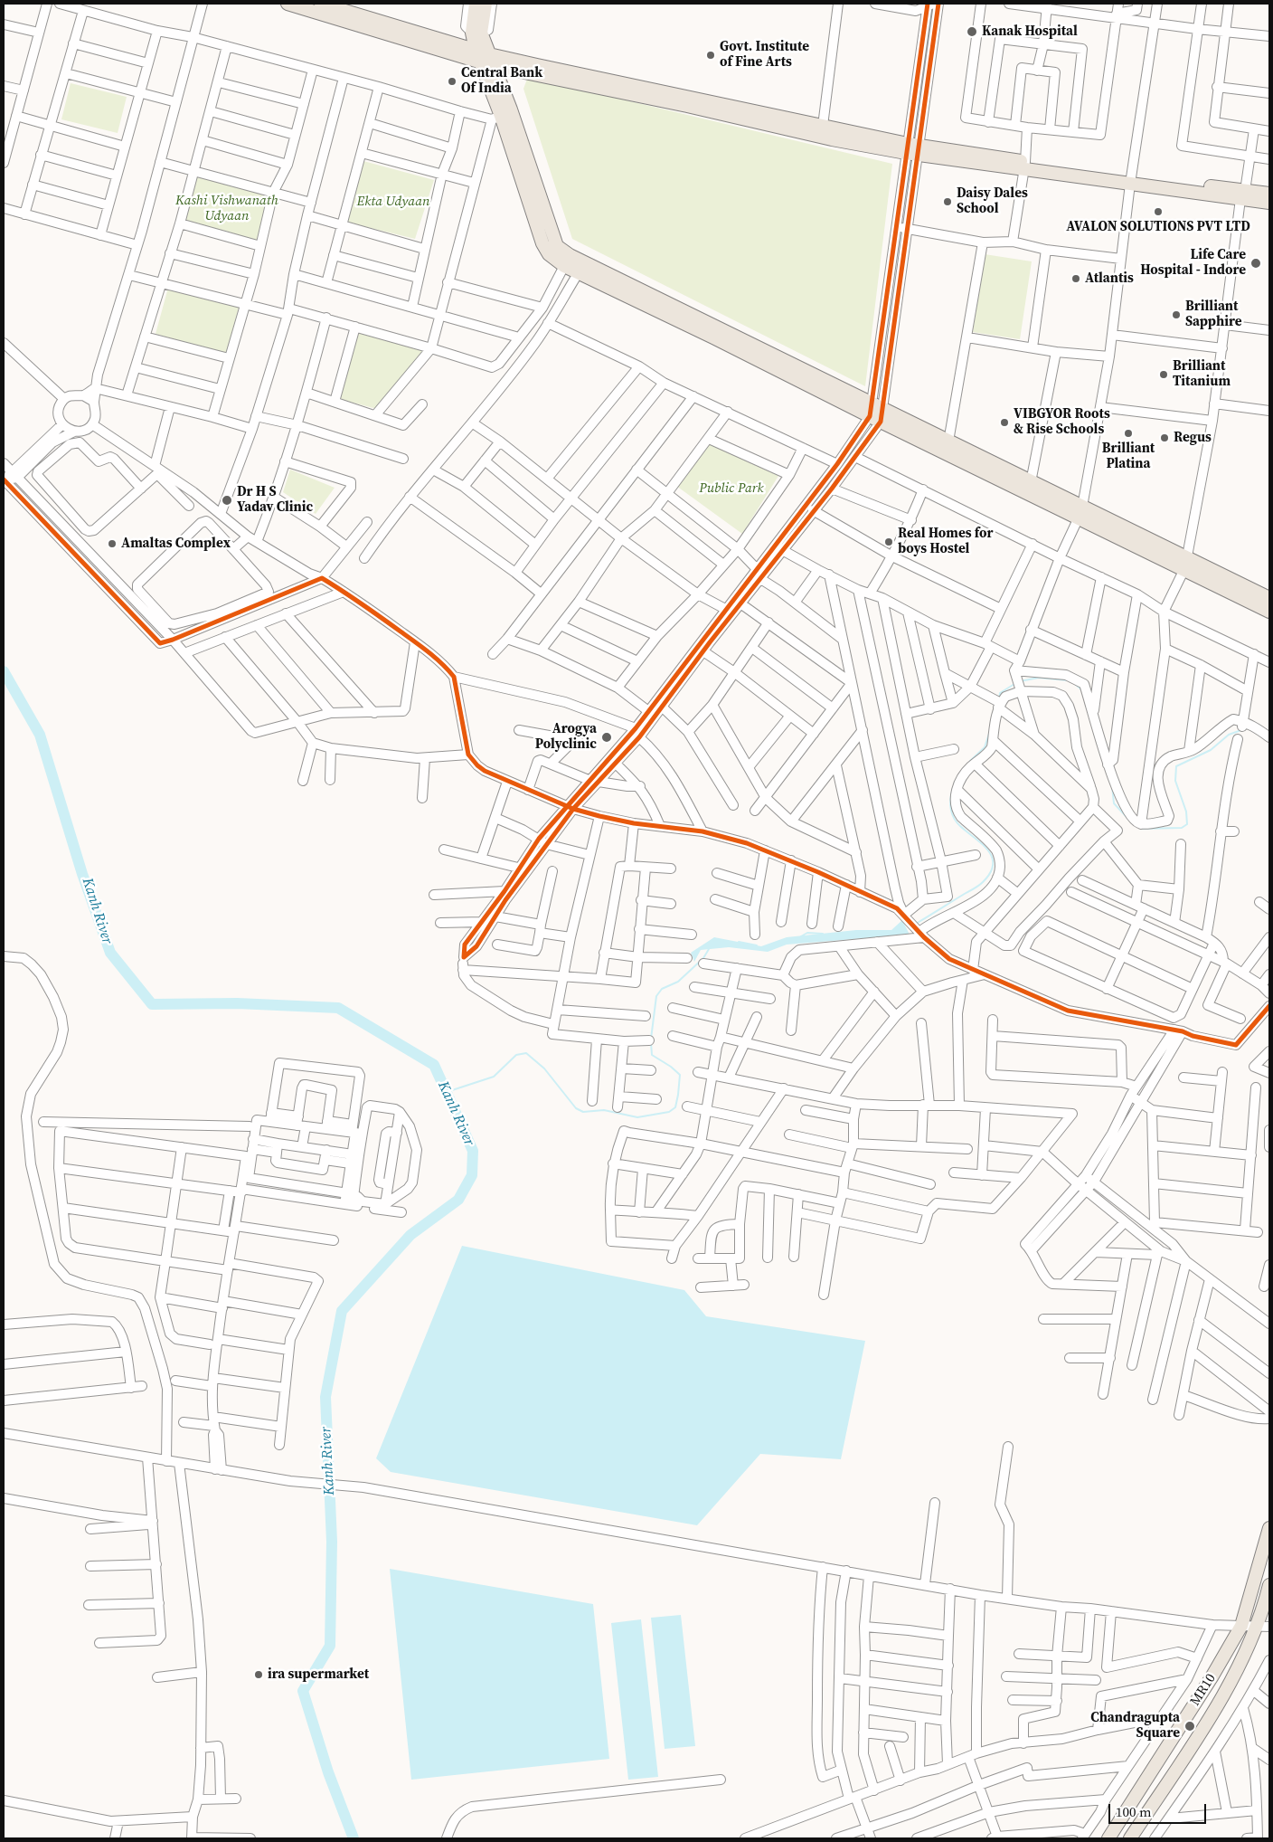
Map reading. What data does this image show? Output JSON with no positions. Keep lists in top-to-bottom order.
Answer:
{
  "streets": {
    "main road": ["MR10"]
  },
  "water": ["Kanh River"],
  "parks": ["Kashi Vishwanath Udyaan", "Ekta Udyaan", "Public Park"],
  "places": [
    "Kanak Hospital",
    "Govt. Institute of Fine Arts",
    "Central Bank Of India",
    "Daisy Dales School",
    "AVALON SOLUTIONS PVT LTD",
    "Life Care Hospital - Indore",
    "Atlantis",
    "Brilliant Sapphire",
    "Brilliant Titanium",
    "VIBGYOR Roots & Rise Schools",
    "Brilliant Platina",
    "Regus",
    "Dr H S Yadav Clinic",
    "Real Homes for boys Hostel",
    "Amaltas Complex",
    "Arogya Polyclinic",
    "ira supermarket",
    "Chandragupta Square"
  ],
  "scale_bar": "100 m"
}
